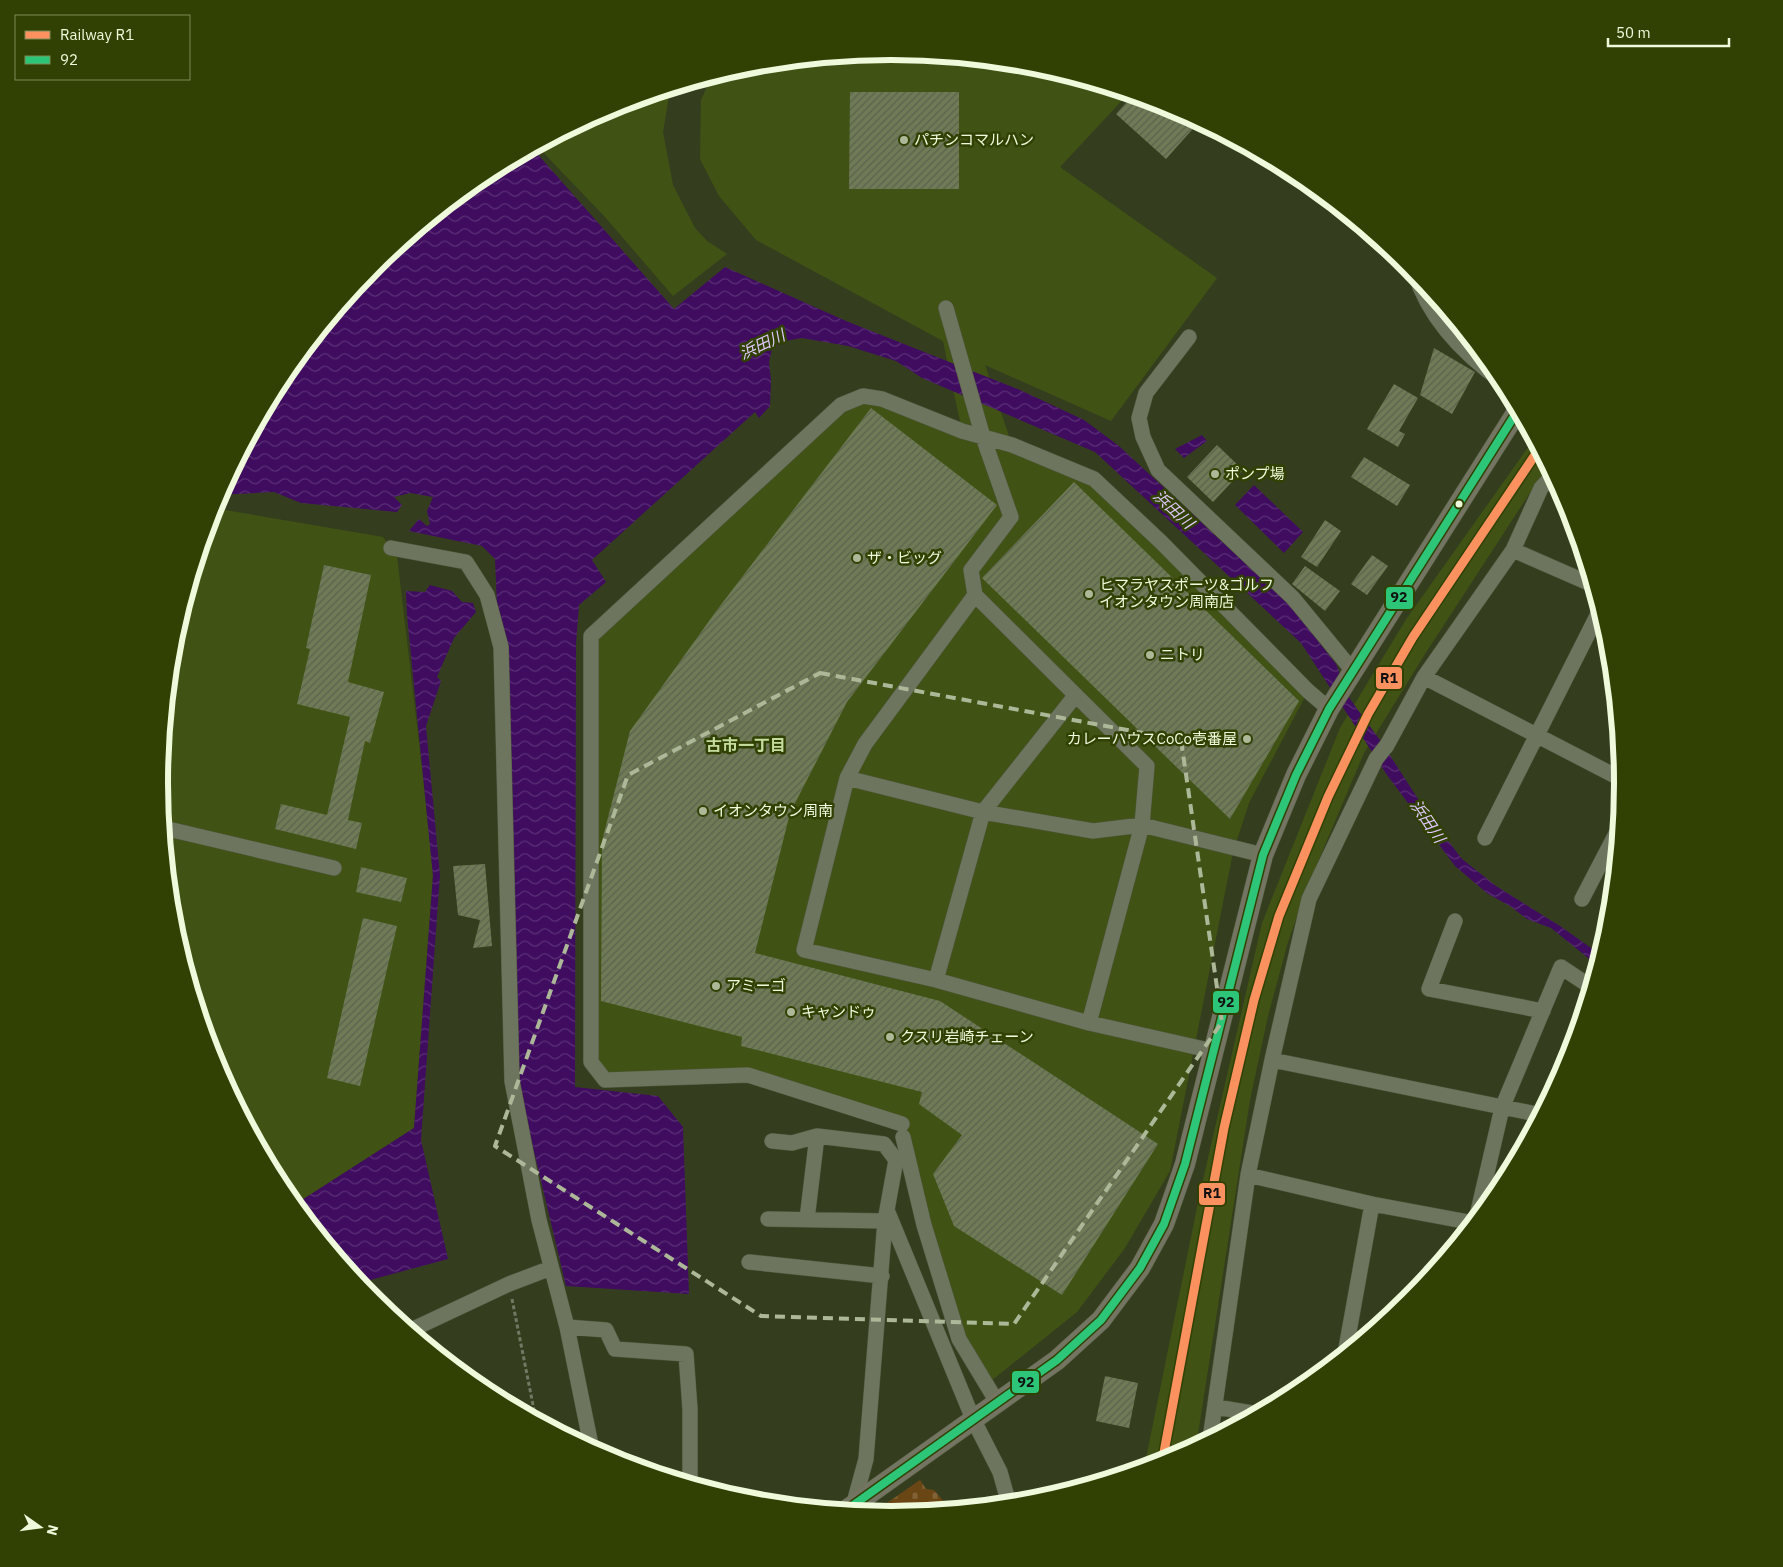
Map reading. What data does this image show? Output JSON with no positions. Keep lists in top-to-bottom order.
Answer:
{
  "districts": ["古市一丁目"],
  "water": ["浜田川"],
  "places": [
    "パチンコマルハン",
    "ポンプ場",
    "ザ・ビッグ",
    "ヒマラヤスポーツ&ゴルフ イオンタウン周南店",
    "ニトリ",
    "カレーハウスCoCo壱番屋",
    "イオンタウン周南",
    "アミーゴ",
    "キャンドゥ",
    "クスリ岩崎チェーン"
  ],
  "lines": ["transit line 92", "rail line R1"],
  "legend": ["Railway R1", "92"],
  "scale_bar": "50 m",
  "north": "right"
}
